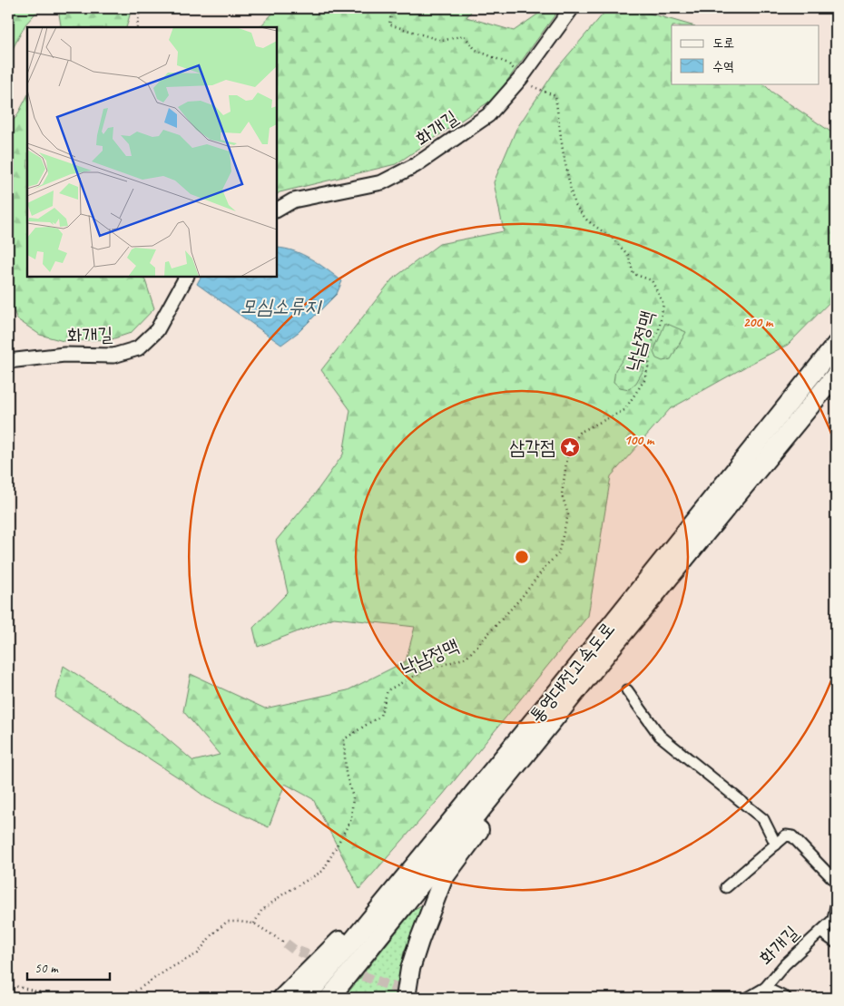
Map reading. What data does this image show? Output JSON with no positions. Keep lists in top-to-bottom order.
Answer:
{
  "streets": {
    "highway": ["통영대전고속도로"],
    "street": ["화개길"],
    "path": ["낙남정맥"]
  },
  "crossings": [
    ["화개길", "낙남정맥"]
  ],
  "water": ["모심소류지"],
  "places": {
    "place": ["삼각점"]
  },
  "legend": ["도로", "수역"],
  "scale_bar": "50 m",
  "rings": ["200 m", "100 m"]
}
